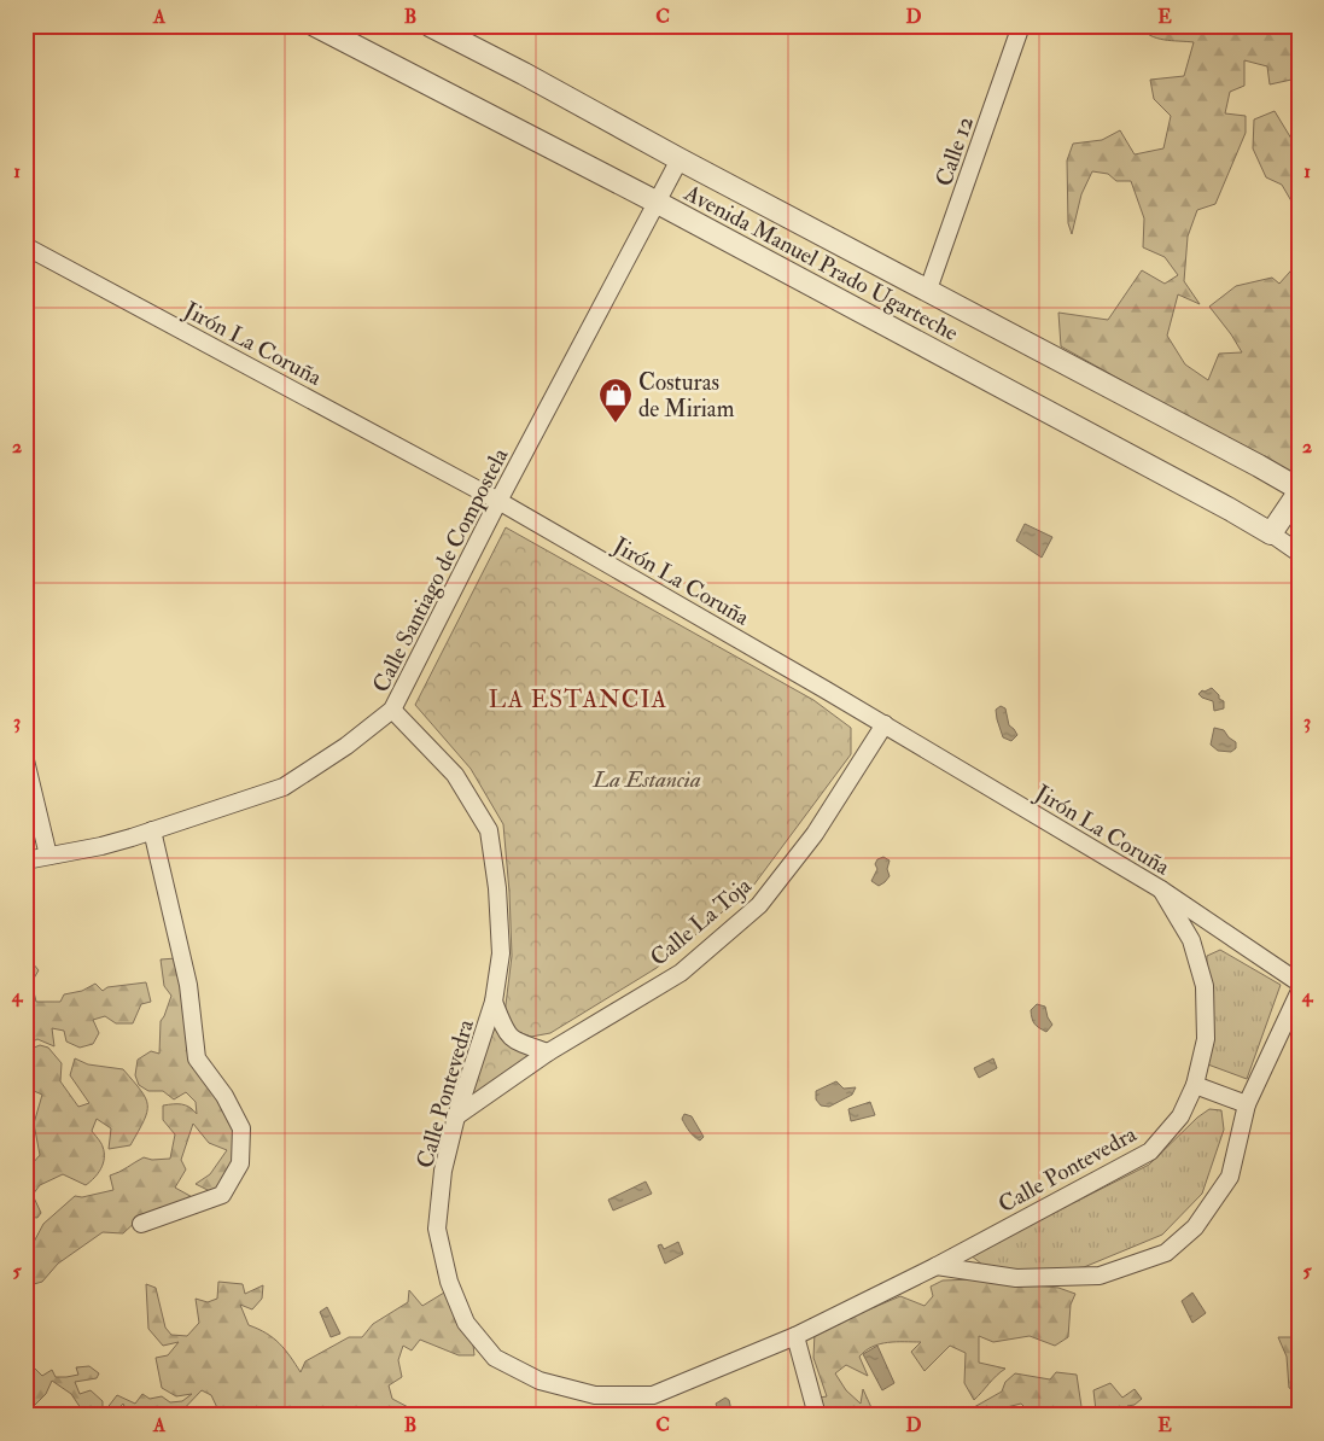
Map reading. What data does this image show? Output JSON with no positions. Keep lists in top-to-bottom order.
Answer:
{
  "streets": {
    "street": [
      "Calle 12",
      "Avenida Manuel Prado Ugarteche",
      "Jirón La Coruña",
      "Calle Santiago de Compostela",
      "Calle La Toja",
      "Calle Pontevedra"
    ]
  },
  "crossings": [
    ["Calle 12", "Avenida Manuel Prado Ugarteche"],
    ["Avenida Manuel Prado Ugarteche", "Calle Santiago de Compostela"],
    ["Jirón La Coruña", "Calle Santiago de Compostela"],
    ["Jirón La Coruña", "Calle La Toja"],
    ["Jirón La Coruña", "Calle Pontevedra"],
    ["Calle Santiago de Compostela", "Calle Pontevedra"],
    ["Calle La Toja", "Calle Pontevedra"]
  ],
  "districts": ["LA ESTANCIA"],
  "parks": ["La Estancia"],
  "places": {
    "shop": ["Costuras de Miriam"]
  },
  "grid": {
    "columns": [
      "A",
      "B",
      "C",
      "D",
      "E"
    ],
    "rows": [
      "1",
      "2",
      "3",
      "4",
      "5"
    ]
  }
}
